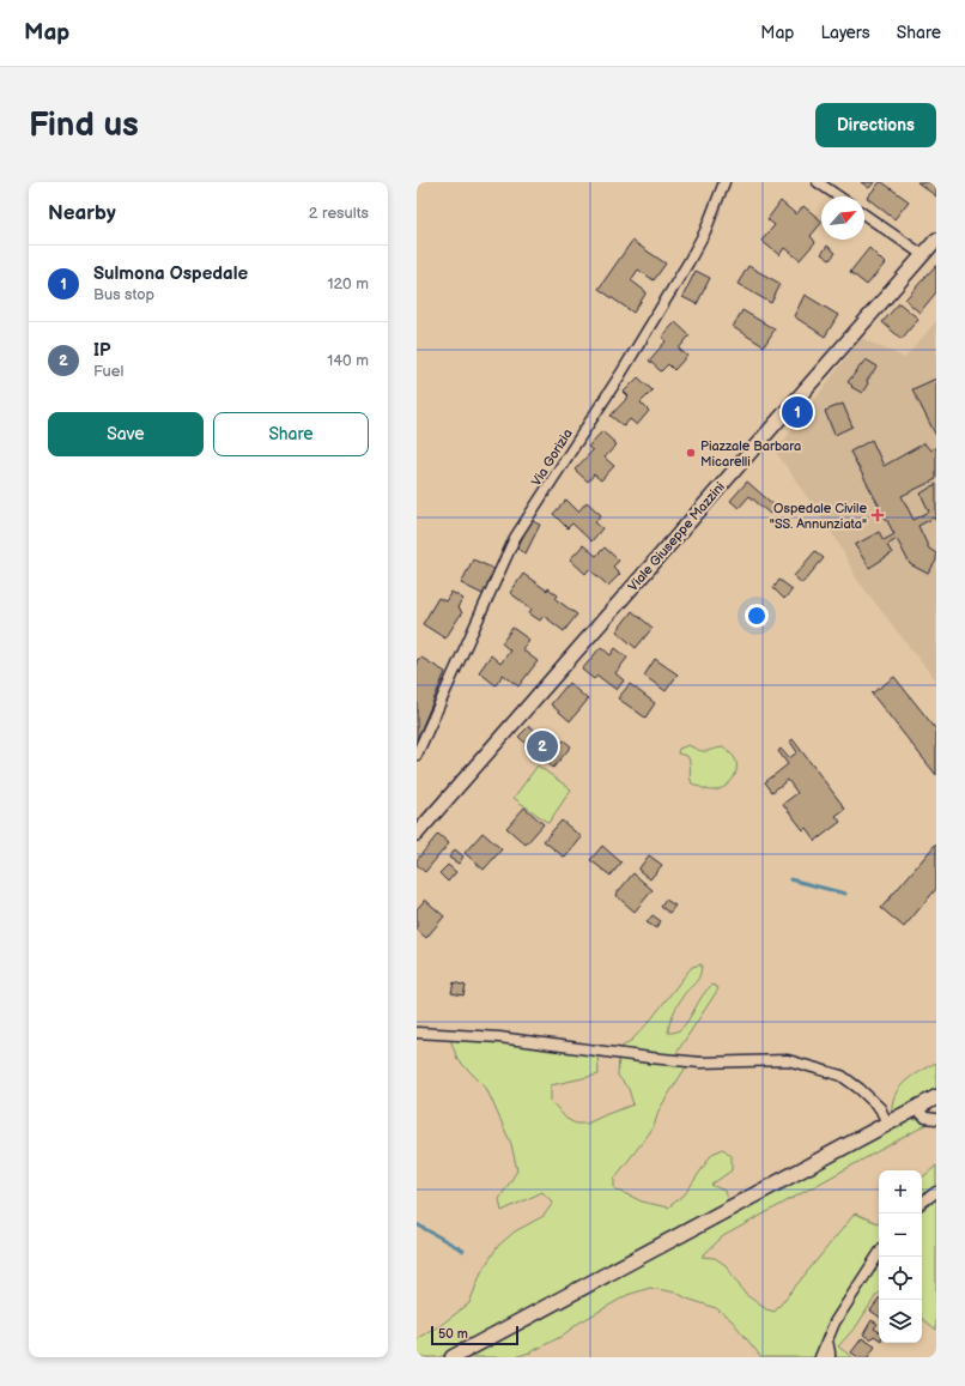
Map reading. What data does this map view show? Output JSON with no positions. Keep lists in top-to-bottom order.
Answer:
{
  "streets": {
    "main road": ["Viale Giuseppe Mazzini"],
    "street": ["Via Gorizia"]
  },
  "places": {
    "other": ["Piazzale Barbara Micarelli"],
    "health": ["Ospedale Civile \"SS. Annunziata\""]
  },
  "scale_bar": "50 m",
  "north": "top right",
  "page": {
    "header": "Map",
    "nav": ["Map", "Layers", "Share"],
    "buttons": [
      "Directions",
      ["Save", "Share"]
    ],
    "title": "Find us",
    "heading": ["Nearby", "2 results"],
    "list": [
      {
        "mark": "1",
        "name": "Sulmona Ospedale",
        "note": "Bus stop",
        "value": "120 m"
      },
      {
        "mark": "2",
        "name": "IP",
        "note": "Fuel",
        "value": "140 m"
      }
    ],
    "pins": ["1", "2"],
    "map_buttons": ["+", "−"],
    "scale": "50 m"
  }
}
